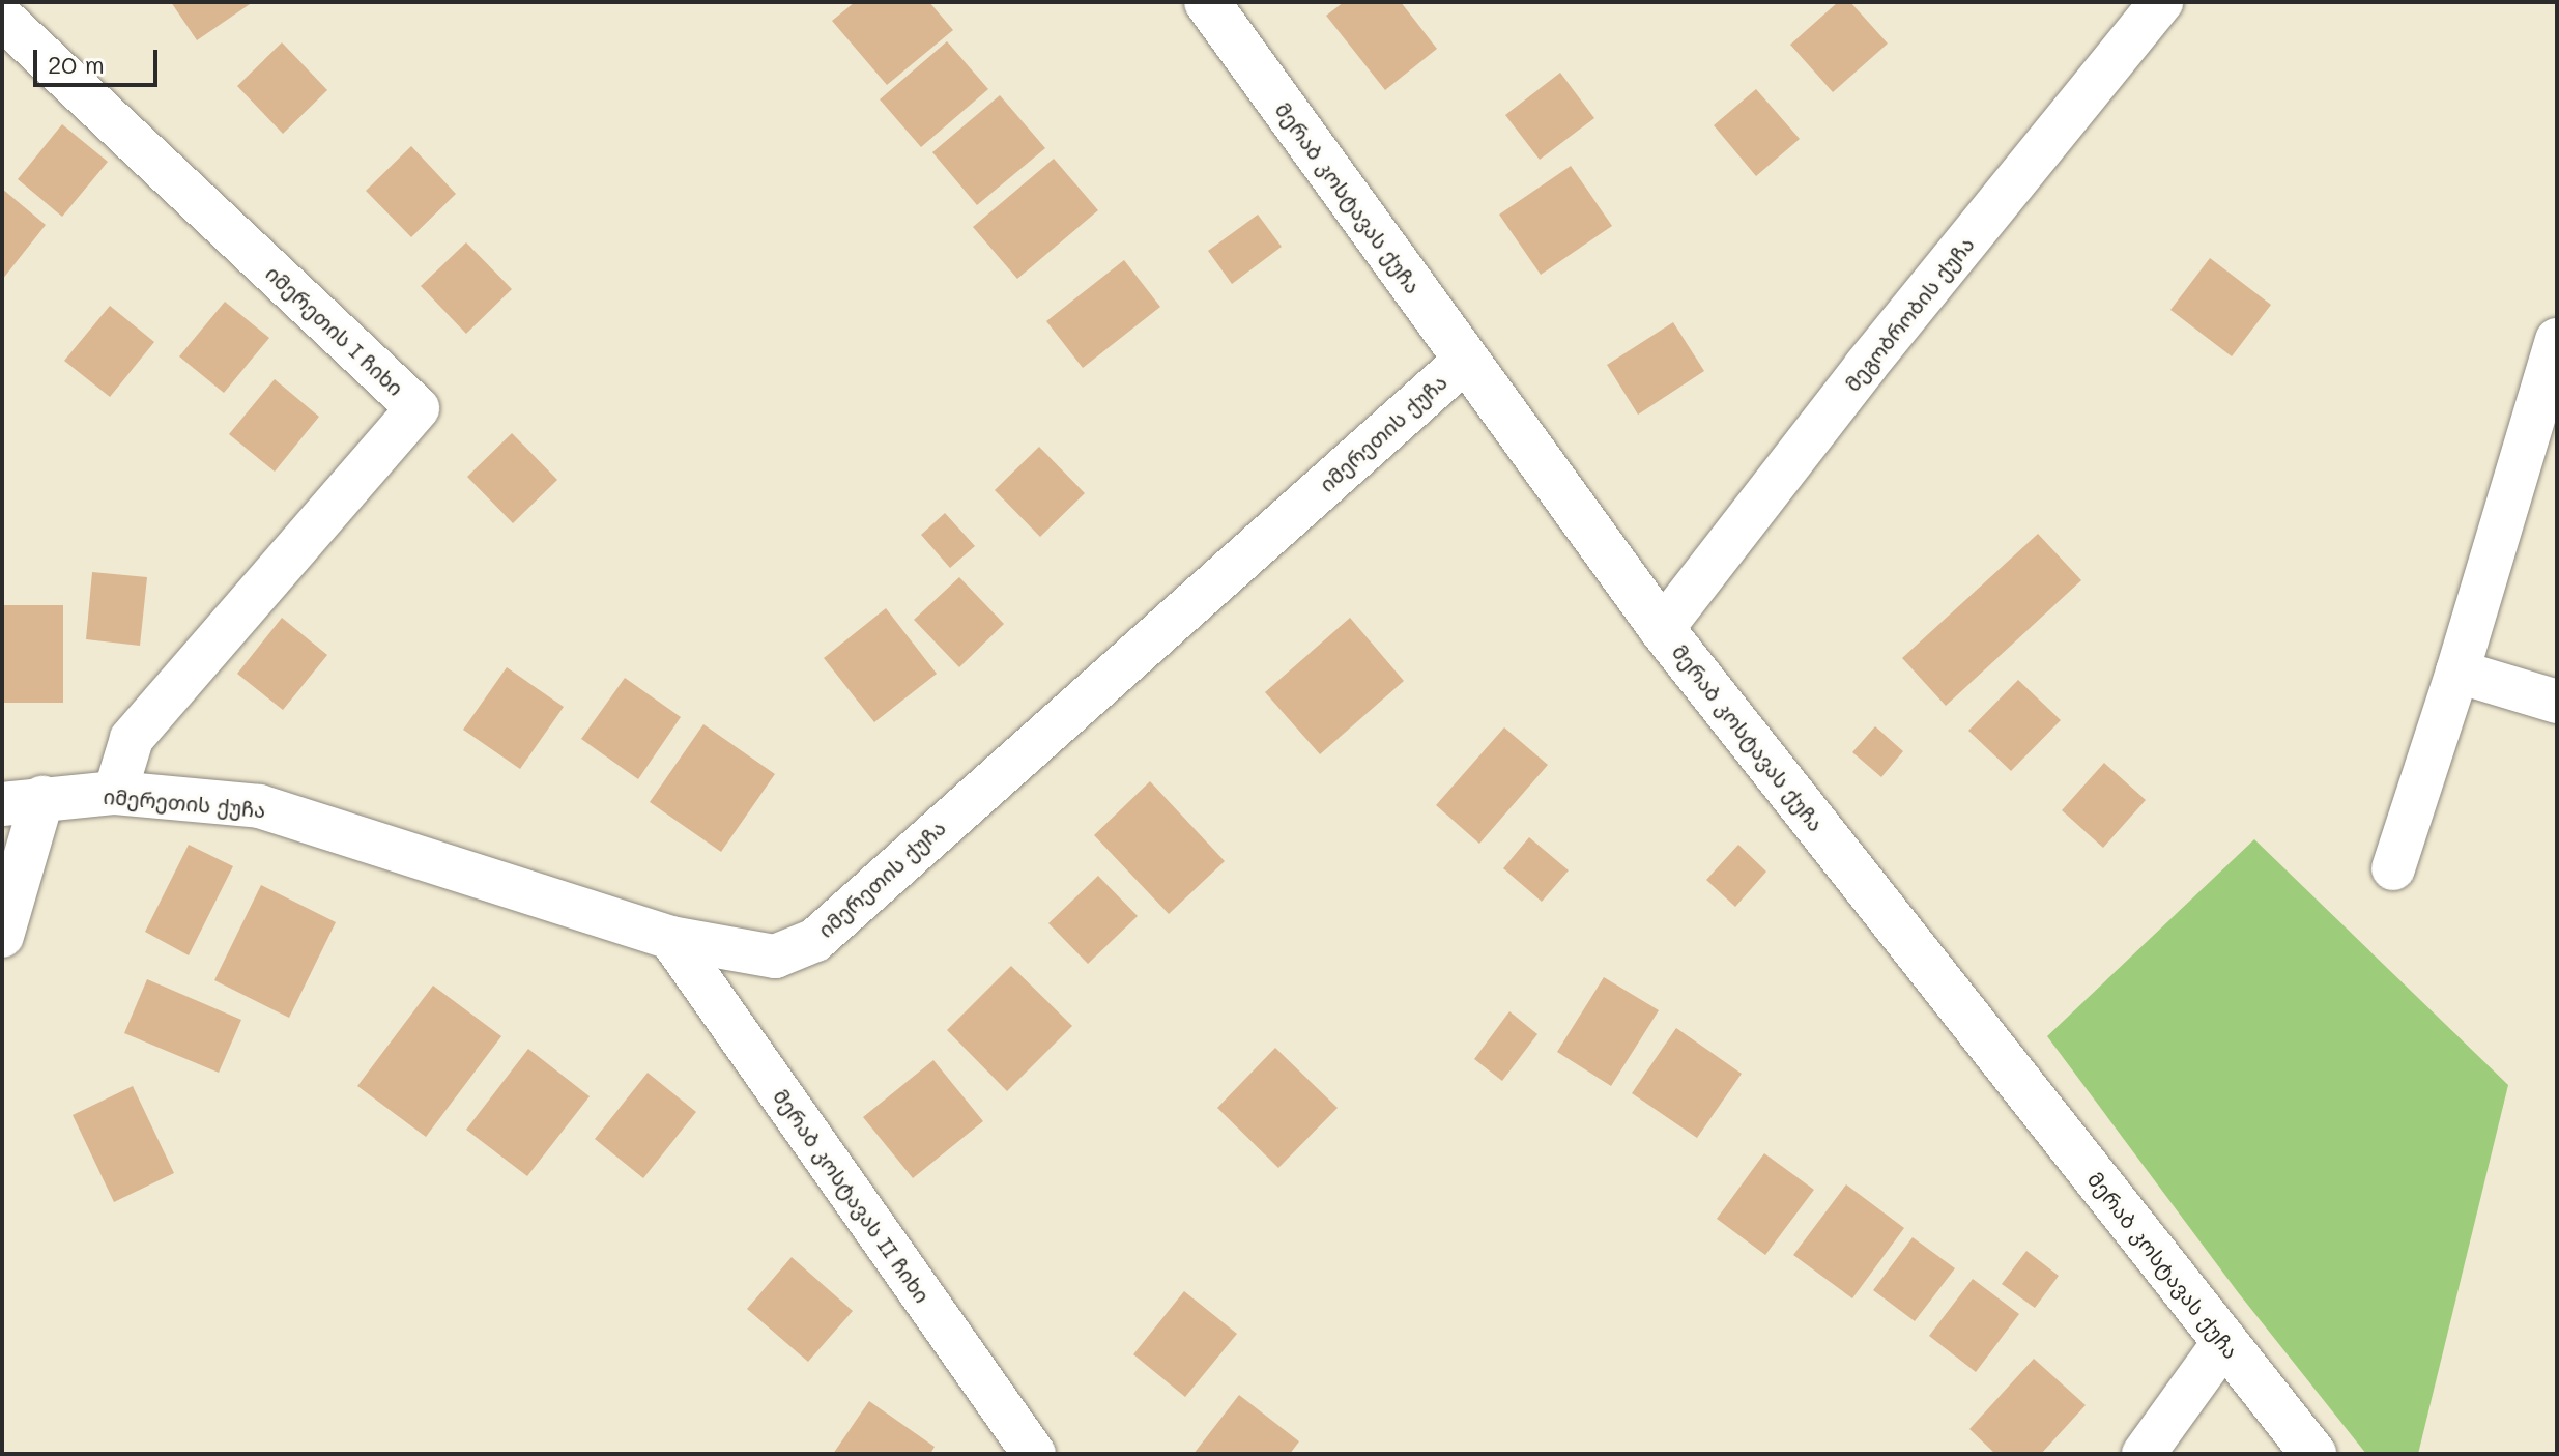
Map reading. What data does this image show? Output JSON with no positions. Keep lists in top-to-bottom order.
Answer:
{
  "streets": {
    "main road": ["მერაბ კოსტავას ქუჩა"],
    "street": [
      "მეგობრობის ქუჩა",
      "იმერეთის I ჩიხი",
      "იმერეთის ქუჩა",
      "მერაბ კოსტავას II ჩიხი"
    ]
  },
  "crossings": [
    ["მერაბ კოსტავას ქუჩა", "მეგობრობის ქუჩა"],
    ["მერაბ კოსტავას ქუჩა", "იმერეთის ქუჩა"],
    ["იმერეთის I ჩიხი", "იმერეთის ქუჩა"],
    ["იმერეთის ქუჩა", "მერაბ კოსტავას II ჩიხი"]
  ],
  "scale_bar": "20 m"
}
